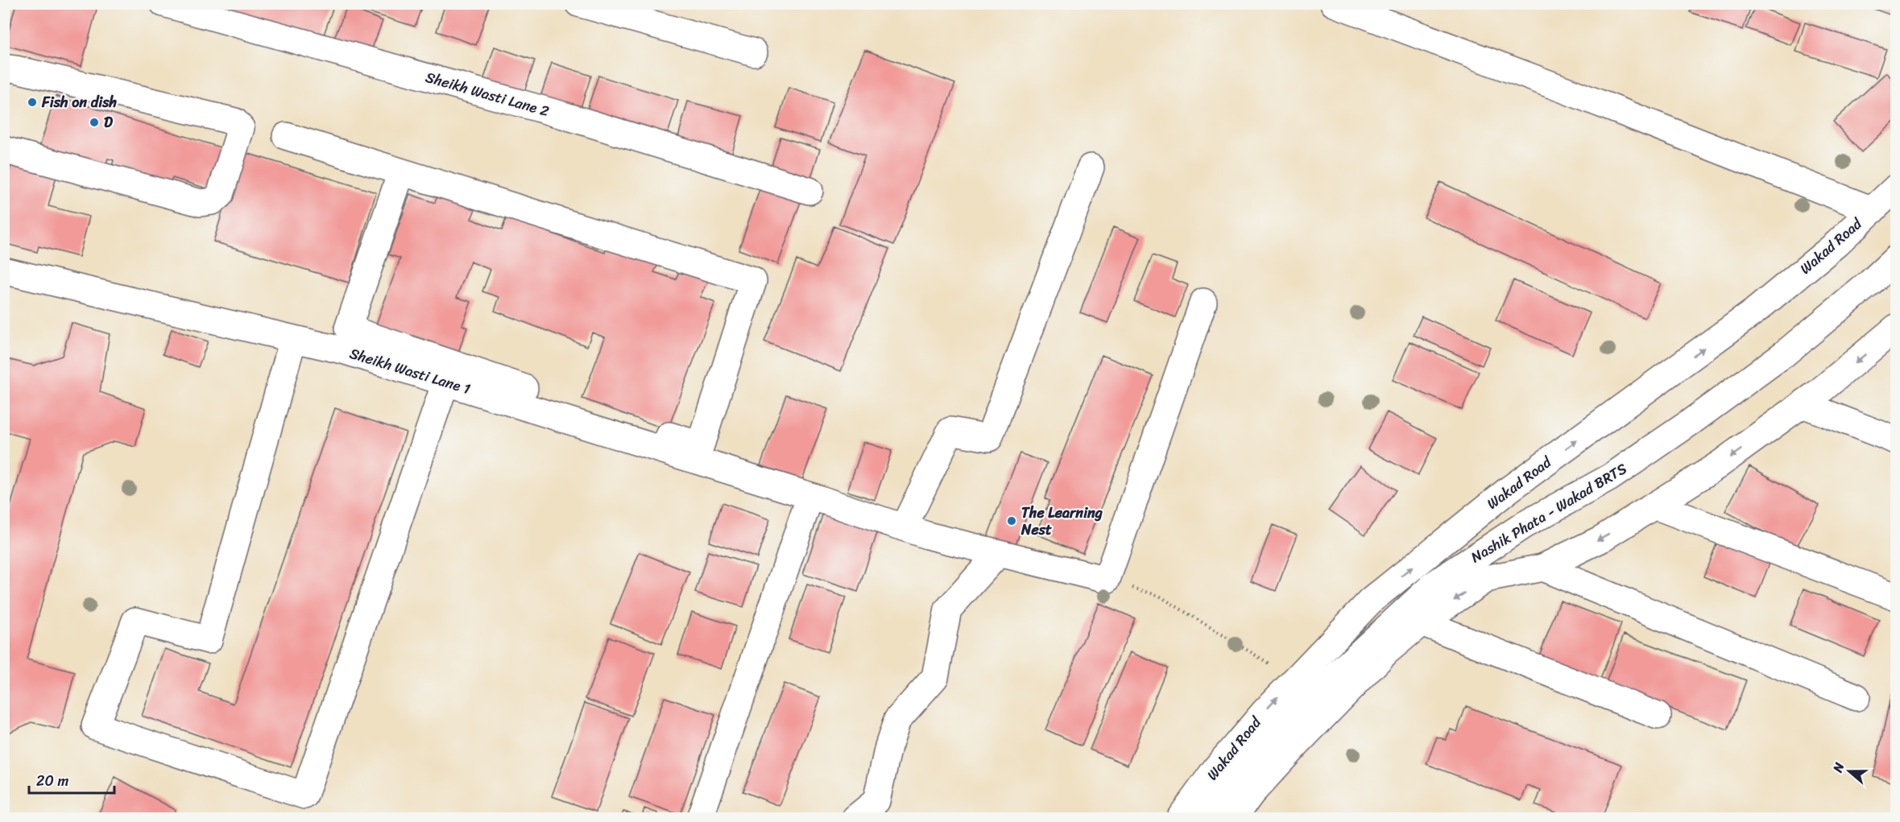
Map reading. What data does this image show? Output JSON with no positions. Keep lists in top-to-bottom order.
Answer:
{
  "streets": {
    "street": [
      "Sheikh Wasti Lane 2",
      "Wakad Road",
      "Sheikh Wasti Lane 1",
      "Nashik Phata - Wakad BRTS"
    ]
  },
  "places": ["Fish on dish", "D", "The Learning Nest"],
  "scale_bar": "20 m",
  "north": "left"
}
